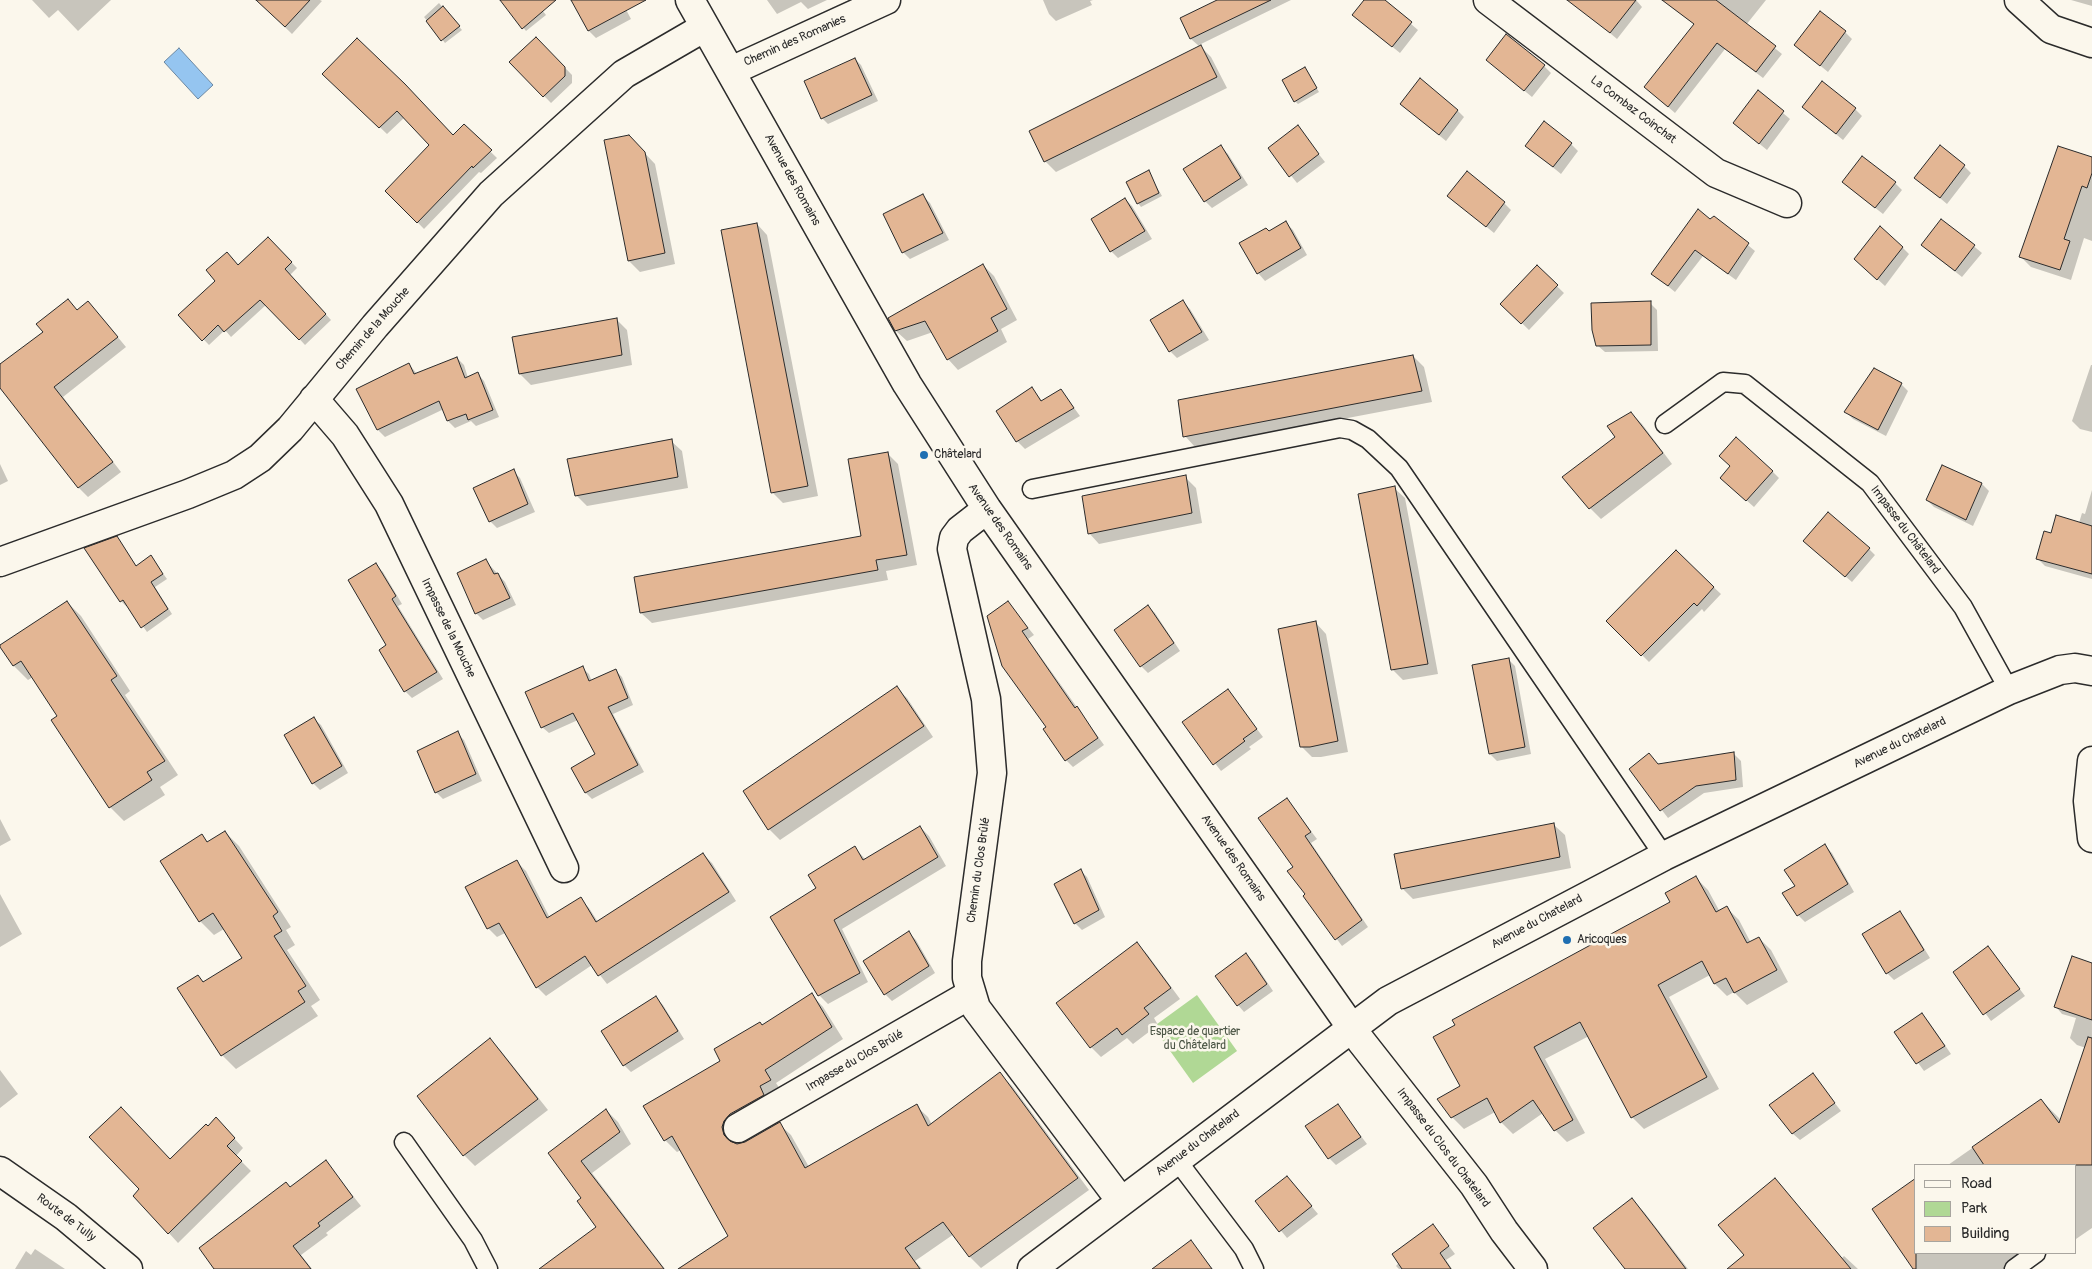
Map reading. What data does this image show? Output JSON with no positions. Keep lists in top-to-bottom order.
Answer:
{
  "streets": {
    "street": [
      "Chemin des Romanies",
      "La Combaz Coinchat",
      "Avenue des Romains",
      "Chemin de la Mouche",
      "Impasse de la Mouche",
      "Avenue du Chatelard",
      "Chemin du Clos Brûlé",
      "Impasse du Clos Brûlé",
      "Impasse du Clos du Chatelard",
      "Route de Tully"
    ],
    "lane": ["Impasse du Châtelard"]
  },
  "crossings": [
    ["Chemin des Romanies", "Avenue des Romains"],
    ["Avenue des Romains", "Chemin de la Mouche"],
    ["Avenue des Romains", "Avenue du Chatelard"],
    ["Avenue des Romains", "Chemin du Clos Brûlé"],
    ["Avenue des Romains", "Impasse du Clos du Chatelard"],
    ["Chemin de la Mouche", "Impasse de la Mouche"],
    ["Impasse du Châtelard", "Avenue du Chatelard"],
    ["Avenue du Chatelard", "Chemin du Clos Brûlé"],
    ["Avenue du Chatelard", "Impasse du Clos du Chatelard"],
    ["Chemin du Clos Brûlé", "Impasse du Clos Brûlé"]
  ],
  "parks": ["Espace de quartier du Châtelard"],
  "places": ["Châtelard", "Aricoques"],
  "legend": ["Road", "Park", "Building"]
}
